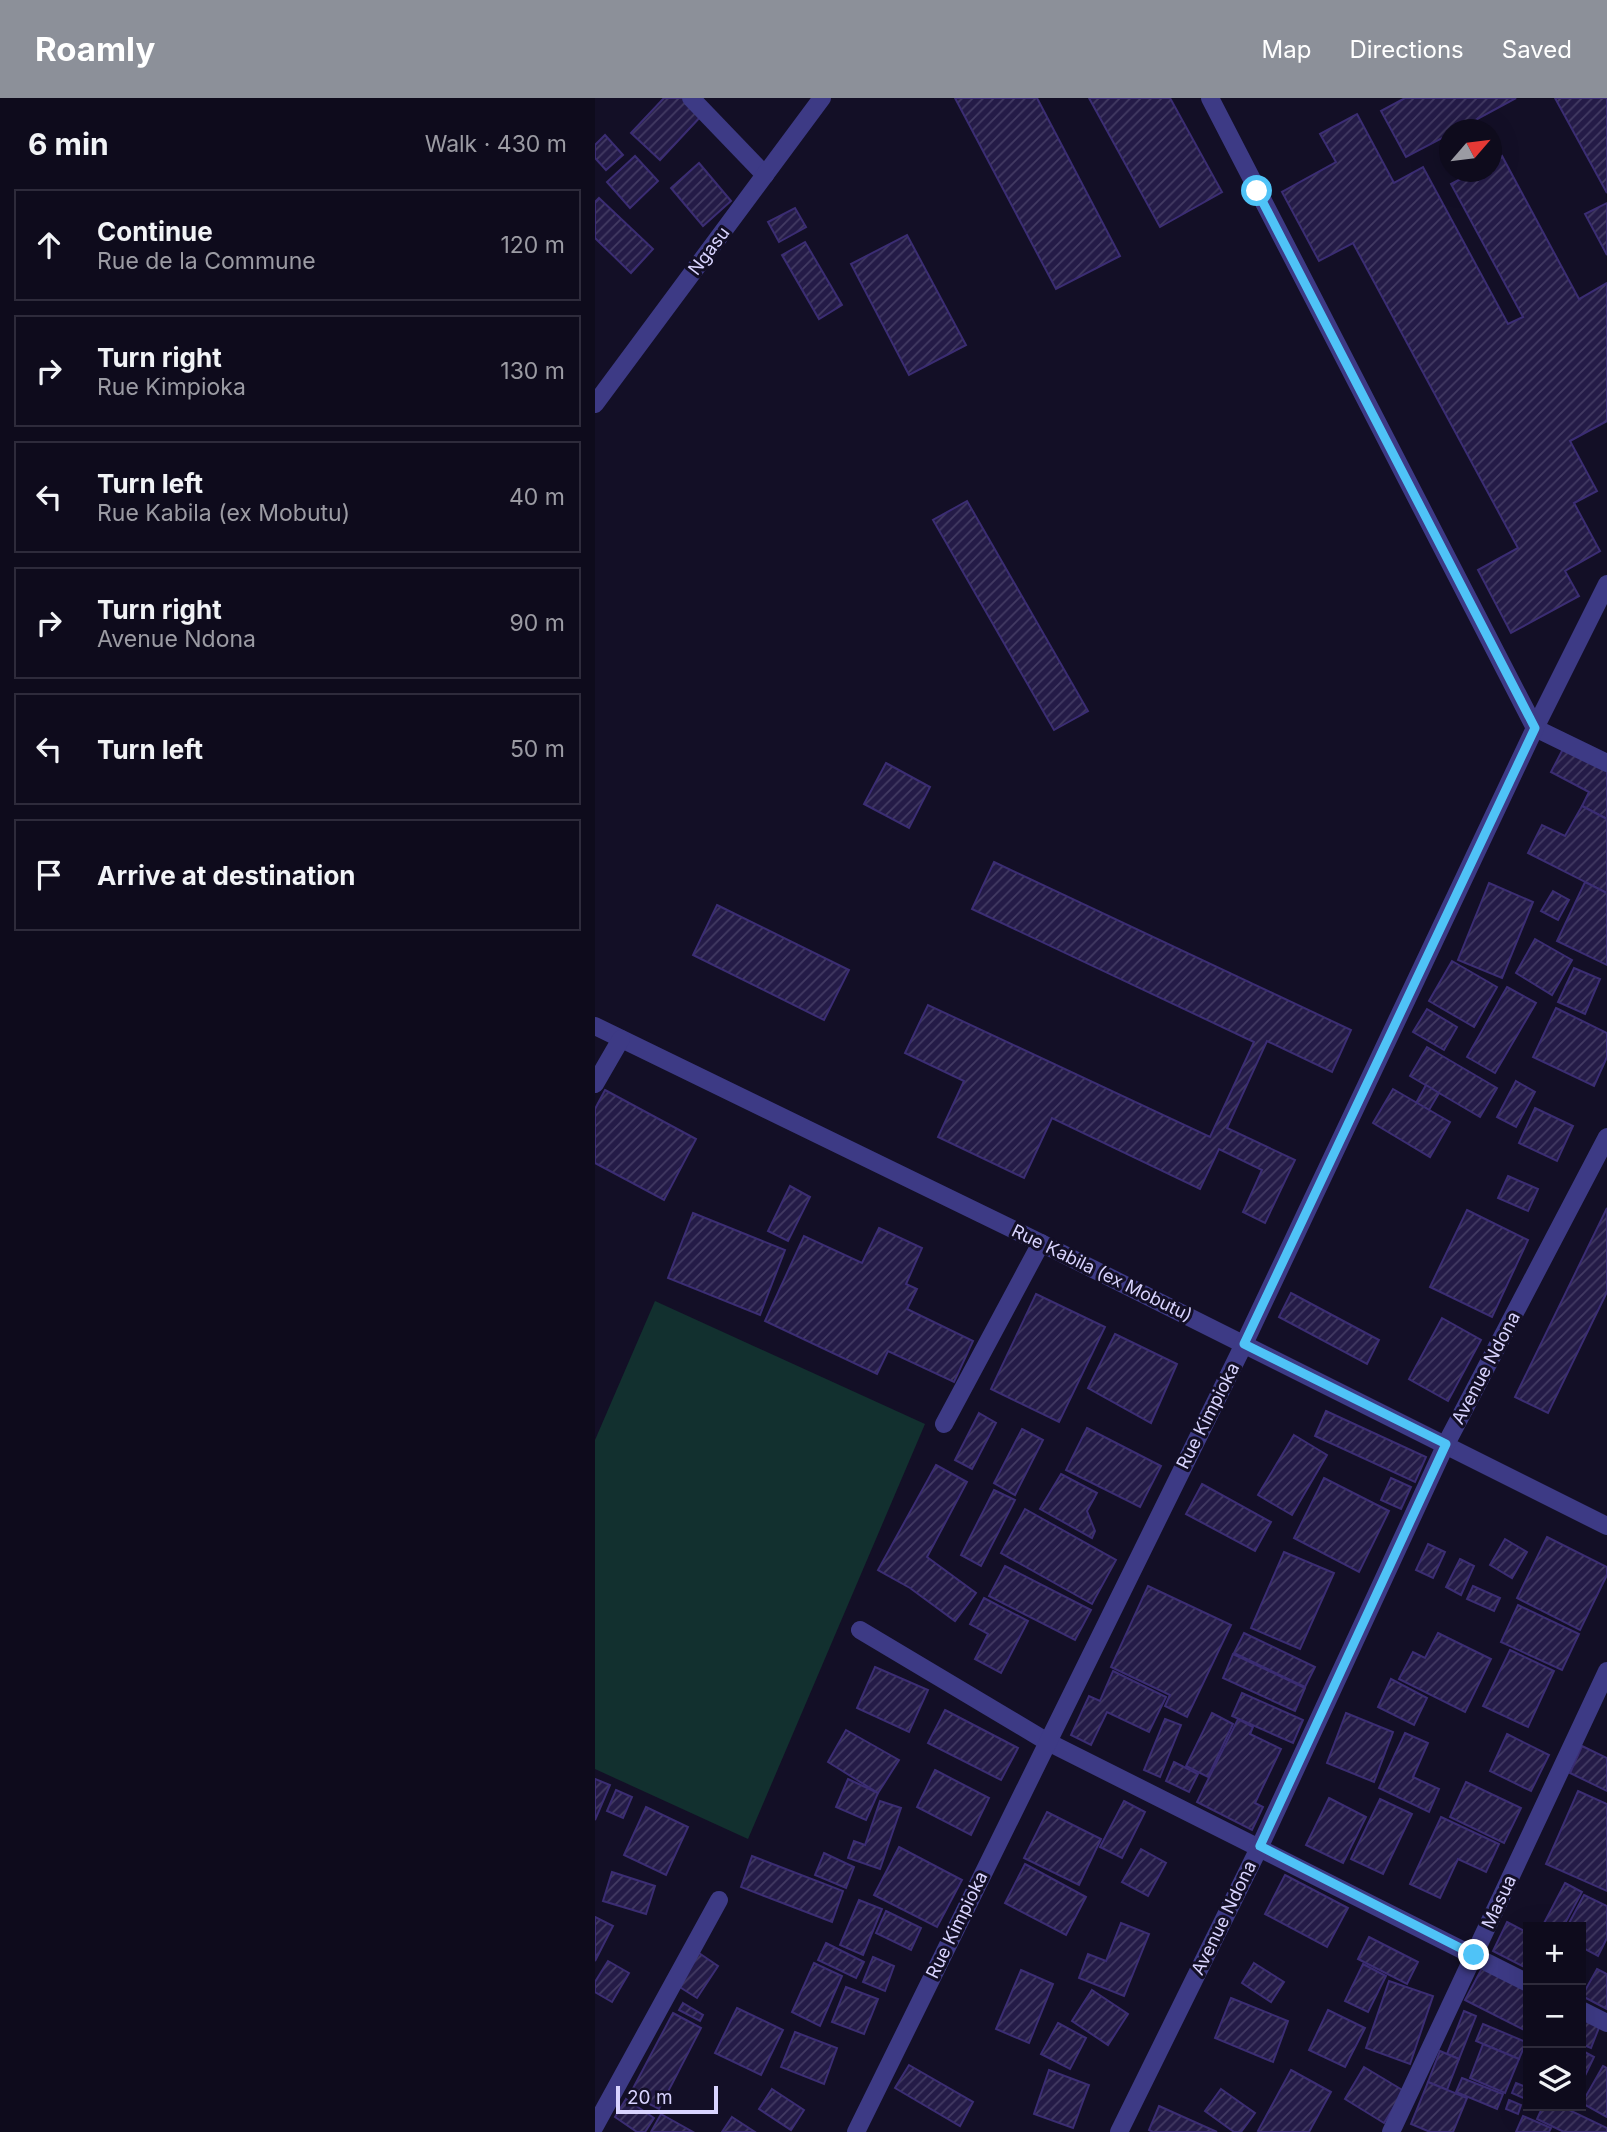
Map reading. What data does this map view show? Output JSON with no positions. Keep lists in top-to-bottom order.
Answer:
{
  "streets": {
    "street": [
      "Ngasu",
      "Rue Kabila (ex Mobutu)",
      "Avenue Ndona",
      "Rue Kimpioka",
      "Masua"
    ]
  },
  "crossings": [
    ["Rue Kabila (ex Mobutu)", "Avenue Ndona"],
    ["Rue Kabila (ex Mobutu)", "Rue Kimpioka"]
  ],
  "scale_bar": "20 m",
  "north": "top right",
  "page": {
    "header": "Roamly",
    "nav": ["Map", "Directions", "Saved"],
    "heading": ["6 min", "Walk · 430 m"],
    "list": [
      ["Continue", "Rue de la Commune", "120 m"],
      ["Turn right", "Rue Kimpioka", "130 m"],
      ["Turn left", "Rue Kabila (ex Mobutu)", "40 m"],
      ["Turn right", "Avenue Ndona", "90 m"],
      ["Turn left", "50 m"],
      "Arrive at destination"
    ],
    "map_buttons": ["+", "−"],
    "scale": "20 m"
  }
}
